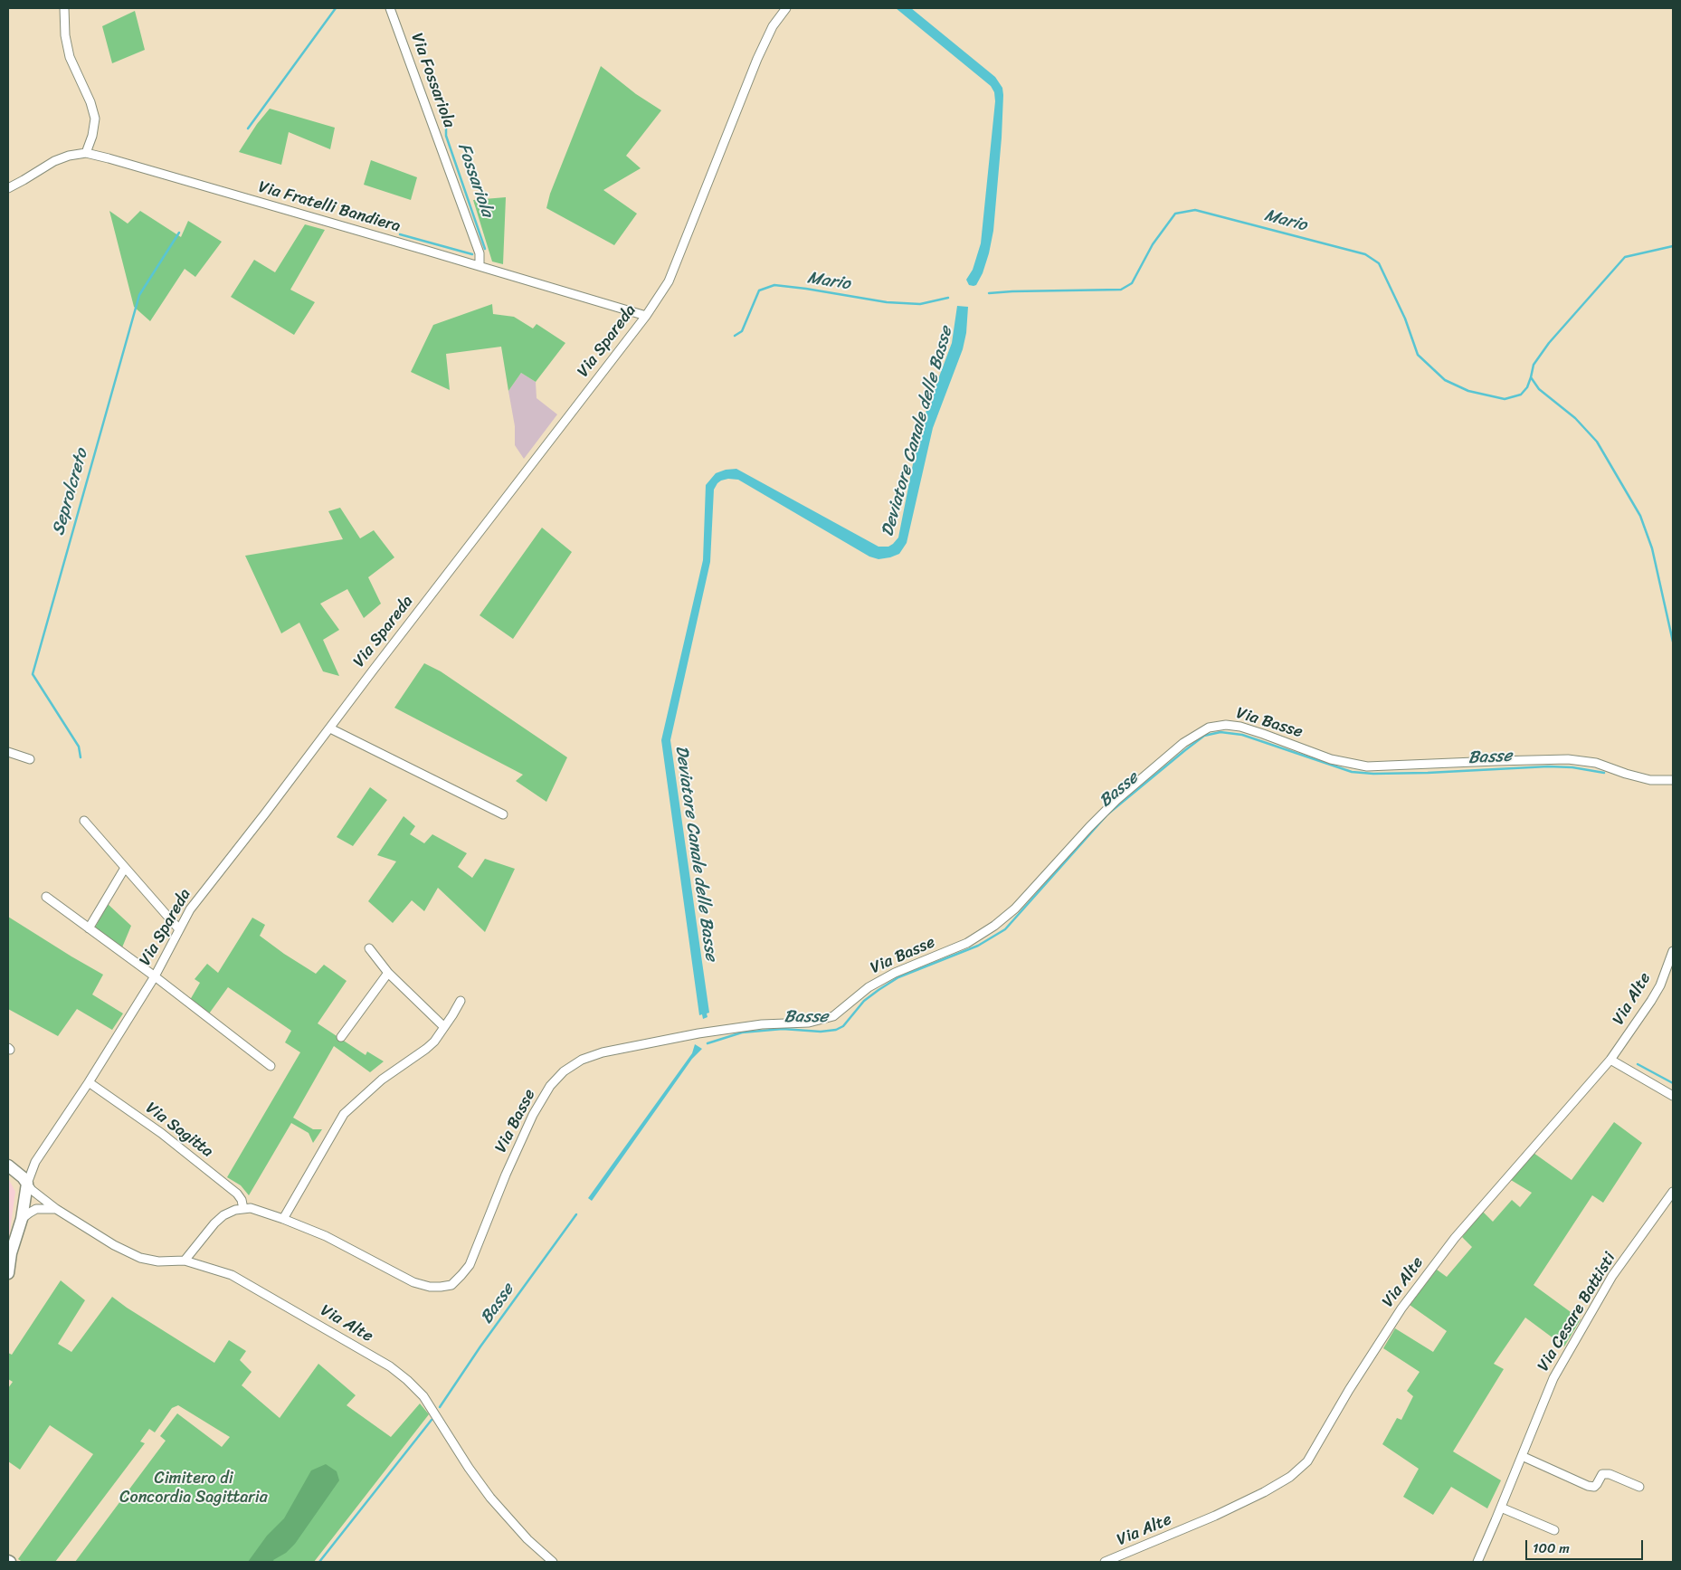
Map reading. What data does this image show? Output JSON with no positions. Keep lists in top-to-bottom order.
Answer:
{
  "streets": {
    "street": [
      "Via Fossariola",
      "Via Fratelli Bandiera",
      "Via Spareda",
      "Via Basse",
      "Via Alte",
      "Via Sagitta",
      "Via Cesare Battisti"
    ]
  },
  "crossings": [
    ["Via Fossariola", "Via Fratelli Bandiera"],
    ["Via Fratelli Bandiera", "Via Spareda"],
    ["Via Spareda", "Via Alte"],
    ["Via Spareda", "Via Sagitta"],
    ["Via Basse", "Via Alte"],
    ["Via Basse", "Via Sagitta"]
  ],
  "water": [
    "Fossariola",
    "Mario",
    "Deviatore Canale delle Basse",
    "Seprolcreto",
    "Basse"
  ],
  "parks": ["Cimitero di Concordia Sagittaria"],
  "scale_bar": "100 m"
}
